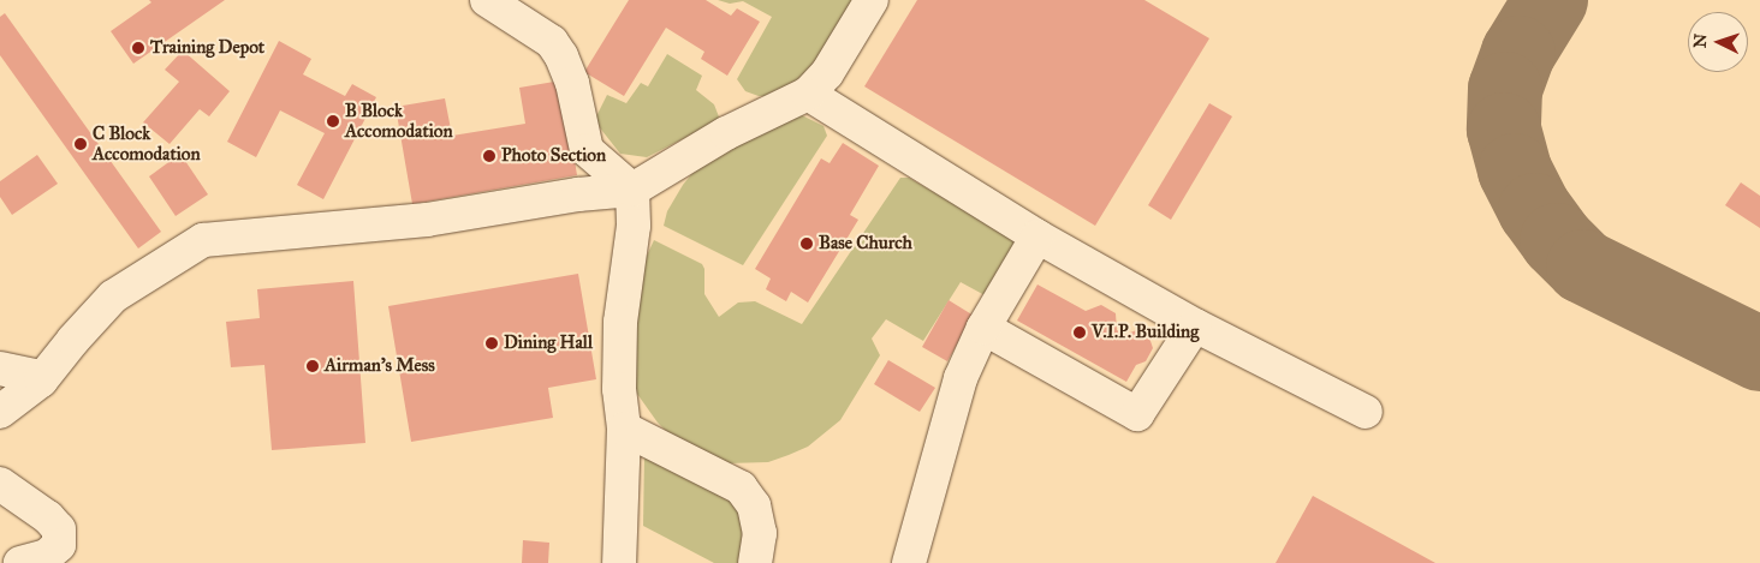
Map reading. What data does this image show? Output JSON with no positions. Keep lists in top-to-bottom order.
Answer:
{
  "places": [
    "Training Depot",
    "B Block Accomodation",
    "C Block Accomodation",
    "Photo Section",
    "Base Church",
    "V.I.P. Building",
    "Dining Hall",
    "Airman's Mess"
  ],
  "north": "left"
}
